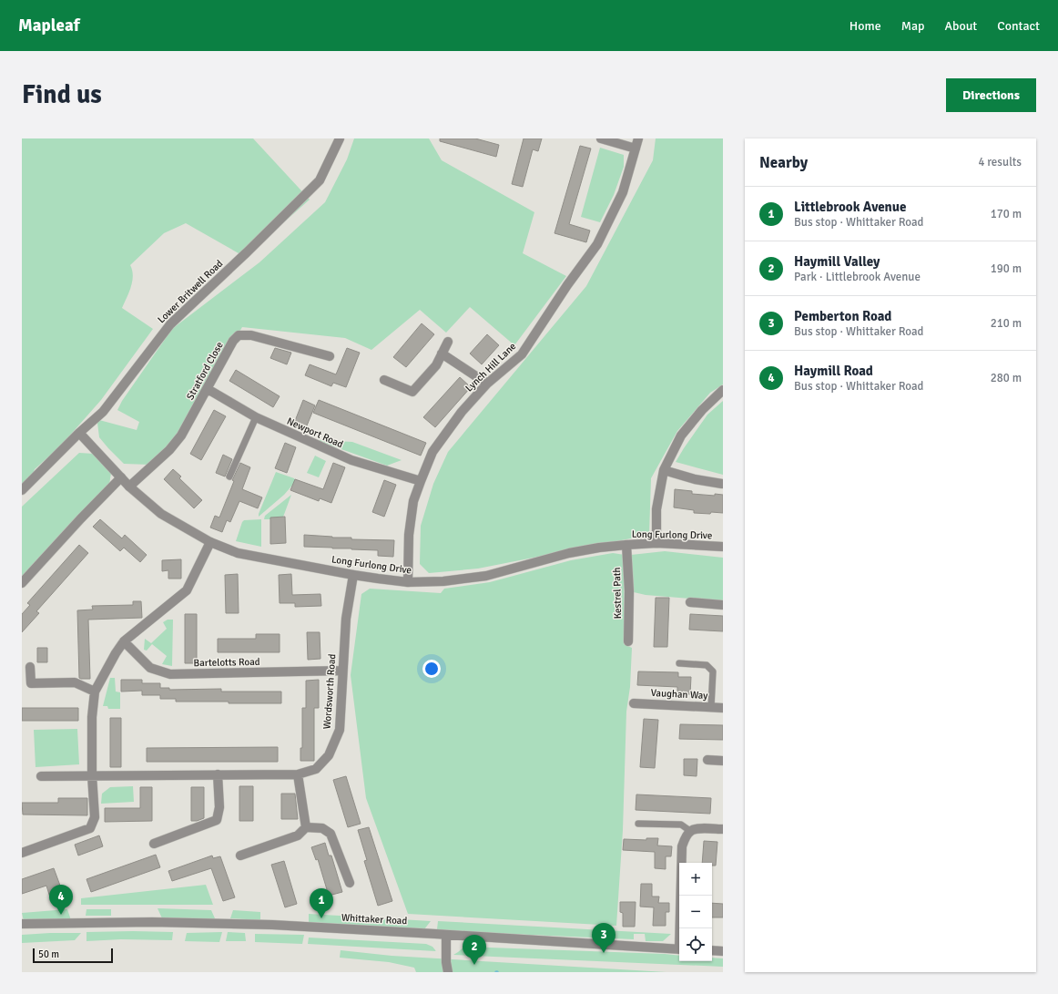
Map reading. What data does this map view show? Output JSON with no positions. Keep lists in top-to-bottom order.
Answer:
{
  "streets": {
    "street": [
      "Lower Britwell Road",
      "Lynch Hill Lane",
      "Stratford Close",
      "Newport Road",
      "Long Furlong Drive",
      "Kestrel Path",
      "Bartelotts Road",
      "Wordsworth Road",
      "Vaughan Way",
      "Whittaker Road"
    ]
  },
  "crossings": [
    ["Lower Britwell Road", "Long Furlong Drive"],
    ["Lynch Hill Lane", "Newport Road"],
    ["Lynch Hill Lane", "Long Furlong Drive"],
    ["Stratford Close", "Newport Road"],
    ["Stratford Close", "Long Furlong Drive"],
    ["Long Furlong Drive", "Kestrel Path"],
    ["Long Furlong Drive", "Wordsworth Road"],
    ["Bartelotts Road", "Wordsworth Road"]
  ],
  "scale_bar": "50 m",
  "page": {
    "header": "Mapleaf",
    "nav": [
      "Home",
      "Map",
      "About",
      "Contact"
    ],
    "buttons": "Directions",
    "title": "Find us",
    "heading": ["Nearby", "4 results"],
    "list": [
      {
        "mark": "1",
        "name": "Littlebrook Avenue",
        "note": "Bus stop · Whittaker Road",
        "value": "170 m"
      },
      {
        "mark": "2",
        "name": "Haymill Valley",
        "note": "Park · Littlebrook Avenue",
        "value": "190 m"
      },
      {
        "mark": "3",
        "name": "Pemberton Road",
        "note": "Bus stop · Whittaker Road",
        "value": "210 m"
      },
      {
        "mark": "4",
        "name": "Haymill Road",
        "note": "Bus stop · Whittaker Road",
        "value": "280 m"
      }
    ],
    "map_buttons": ["+", "−"],
    "pins": [
      "4",
      "1",
      "3",
      "2"
    ],
    "scale": "50 m"
  }
}
